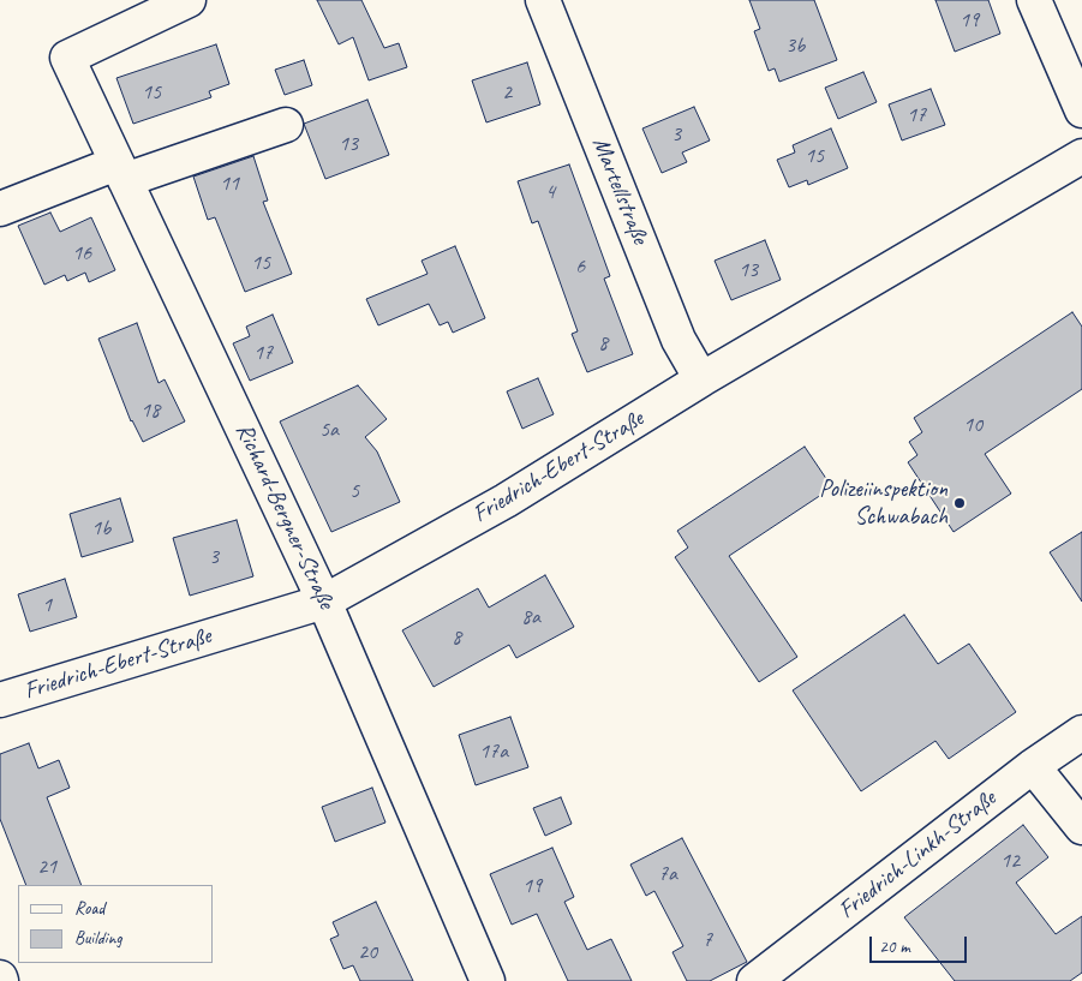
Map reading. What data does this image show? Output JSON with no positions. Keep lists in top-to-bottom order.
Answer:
{
  "streets": {
    "street": [
      "Martellstraße",
      "Friedrich-Ebert-Straße",
      "Richard-Bergner-Straße",
      "Friedrich-Linkh-Straße"
    ]
  },
  "crossings": [
    ["Martellstraße", "Friedrich-Ebert-Straße"],
    ["Friedrich-Ebert-Straße", "Richard-Bergner-Straße"]
  ],
  "places": ["Polizeiinspektion Schwabach"],
  "house_numbers": [
    "19",
    "3b",
    "15",
    "2",
    "17",
    "3",
    "13",
    "15",
    "11",
    "4",
    "16",
    "15",
    "6",
    "13",
    "8",
    "17",
    "18",
    "10",
    "5a",
    "5",
    "1b",
    "3",
    "1",
    "8a",
    "8",
    "17a",
    "12",
    "21",
    "7a",
    "19",
    "7",
    "20"
  ],
  "legend": ["Road", "Building"],
  "scale_bar": "20 m"
}
